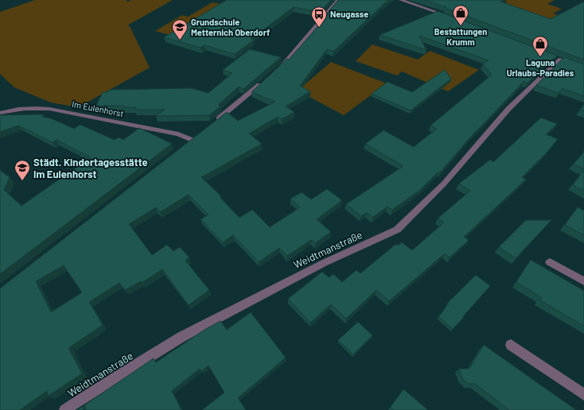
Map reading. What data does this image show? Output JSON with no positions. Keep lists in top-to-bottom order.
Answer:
{
  "streets": {
    "street": ["Im Eulenhorst", "Weidtmanstraße"]
  },
  "places": {
    "shop": ["Bestattungen Krumm", "Laguna Urlaubs-Paradies"],
    "bus stop": ["Neugasse"],
    "school or university": ["Grundschule Metternich Oberdorf", "Städt. Kindertagesstätte Im Eulenhorst"]
  }
}
